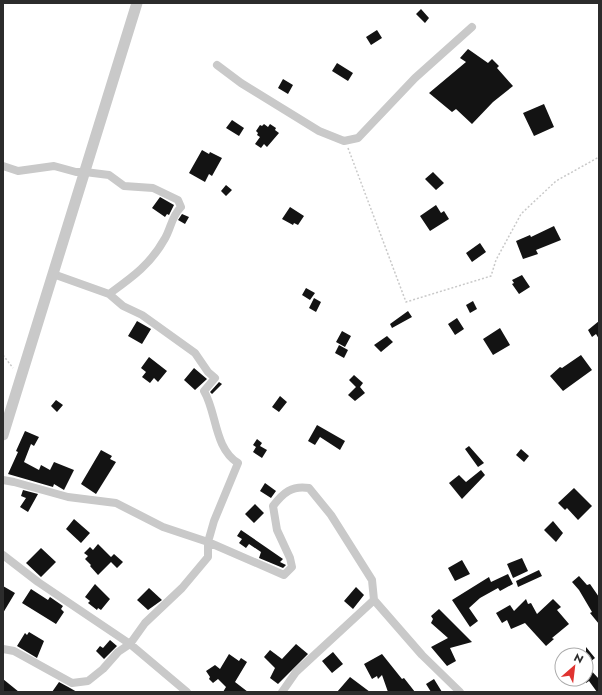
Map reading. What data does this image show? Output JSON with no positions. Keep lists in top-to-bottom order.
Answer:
{
  "north": "top right"
}
